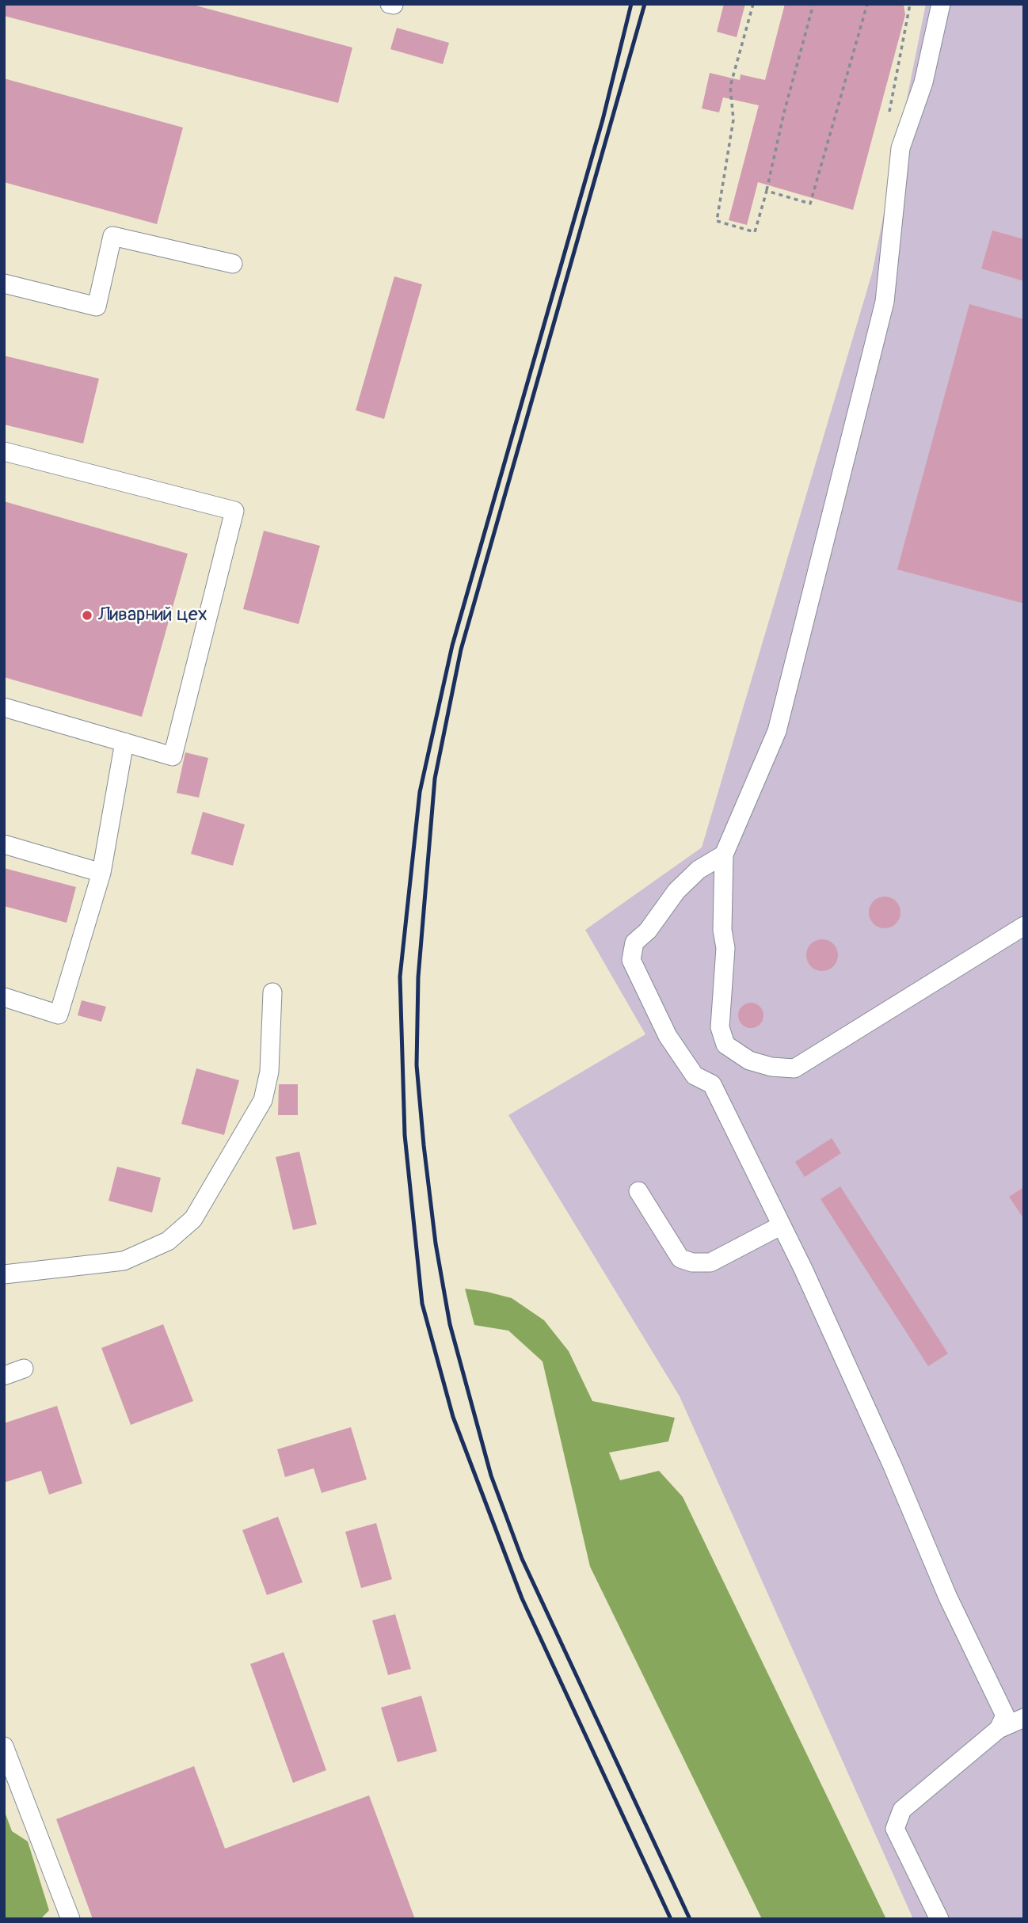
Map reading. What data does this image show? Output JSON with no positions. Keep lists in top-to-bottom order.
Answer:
{
  "places": ["Ливарний цех"]
}
